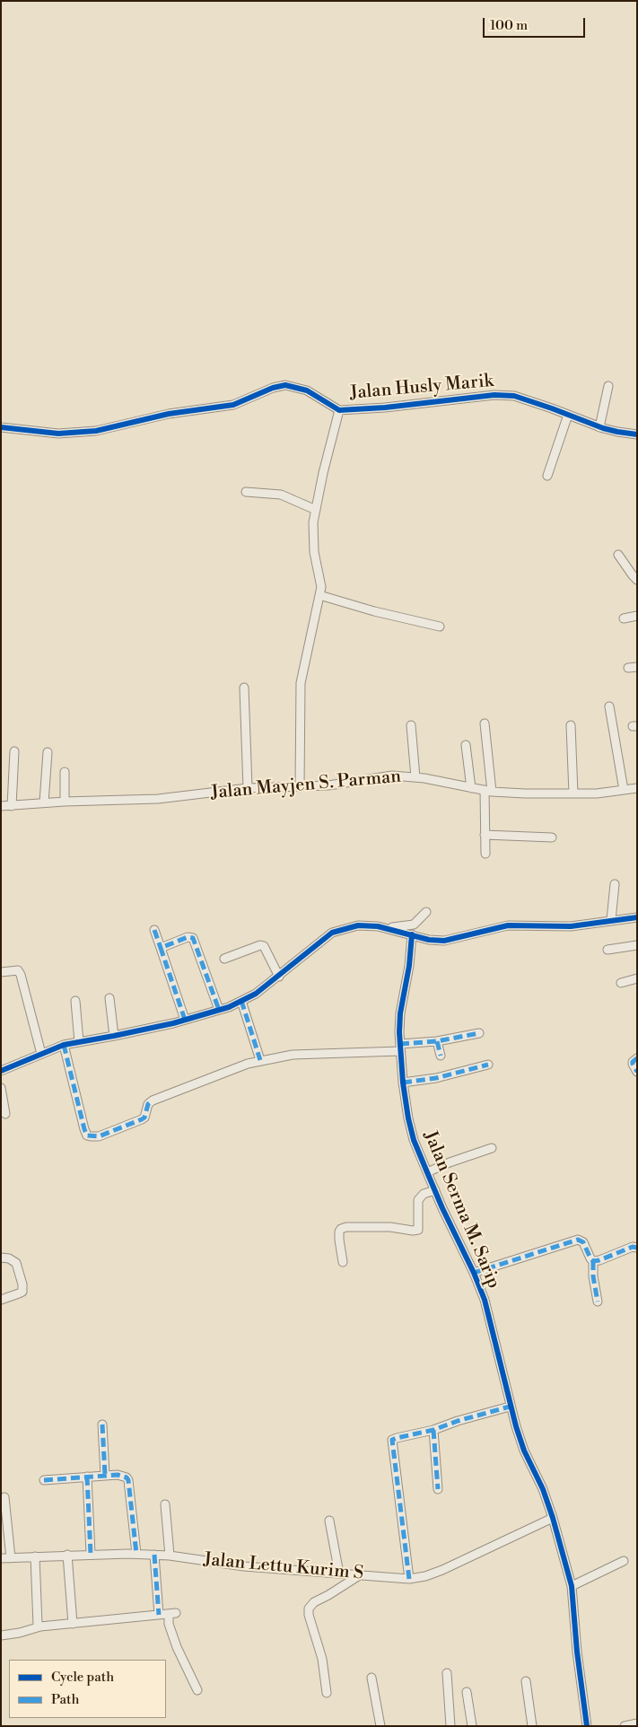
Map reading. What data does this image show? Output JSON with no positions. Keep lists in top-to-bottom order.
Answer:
{
  "streets": {
    "street": [
      "Jalan Husly Marik",
      "Jalan Mayjen S. Parman",
      "Jalan Serma M. Sarip",
      "Jalan Lettu Kurim S"
    ]
  },
  "crossings": [
    ["Jalan Serma M. Sarip", "Jalan Lettu Kurim S"]
  ],
  "legend": ["Cycle path", "Path"],
  "scale_bar": "100 m"
}
